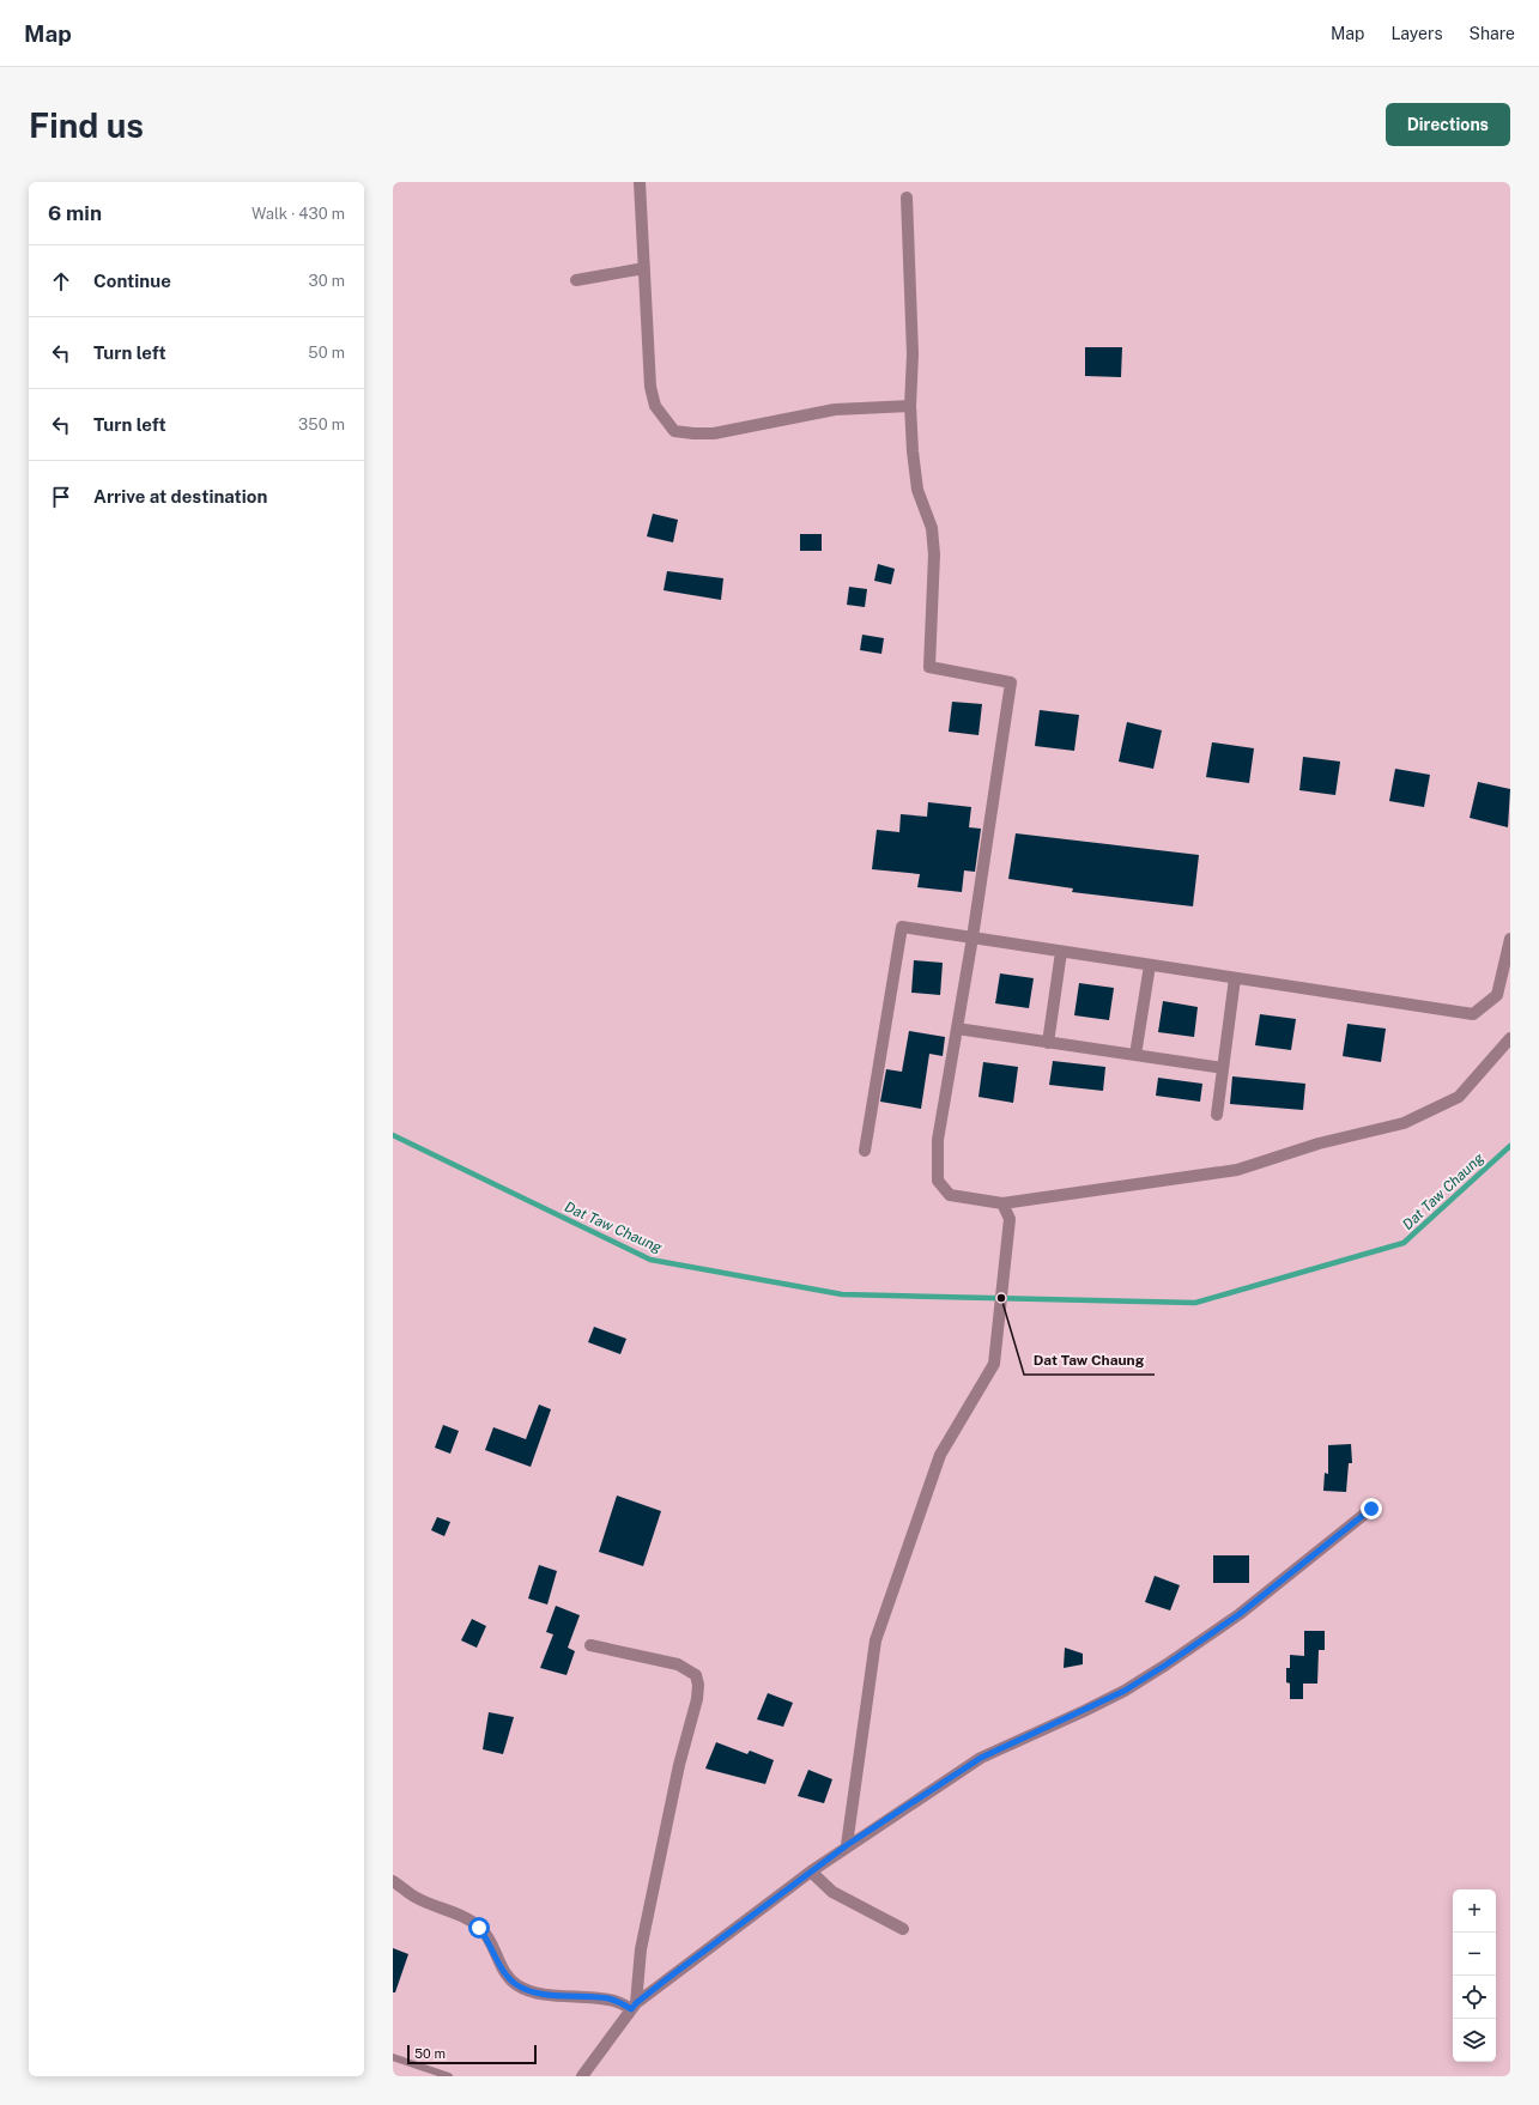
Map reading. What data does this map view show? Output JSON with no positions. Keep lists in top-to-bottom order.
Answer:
{
  "water": ["Dat Taw Chaung"],
  "places": ["Dat Taw Chaung"],
  "scale_bar": "50 m",
  "page": {
    "header": "Map",
    "nav": ["Map", "Layers", "Share"],
    "buttons": "Directions",
    "title": "Find us",
    "heading": ["6 min", "Walk · 430 m"],
    "list": [
      ["Continue", "30 m"],
      ["Turn left", "50 m"],
      ["Turn left", "350 m"],
      "Arrive at destination"
    ],
    "map_buttons": ["+", "−"],
    "scale": "50 m"
  }
}
